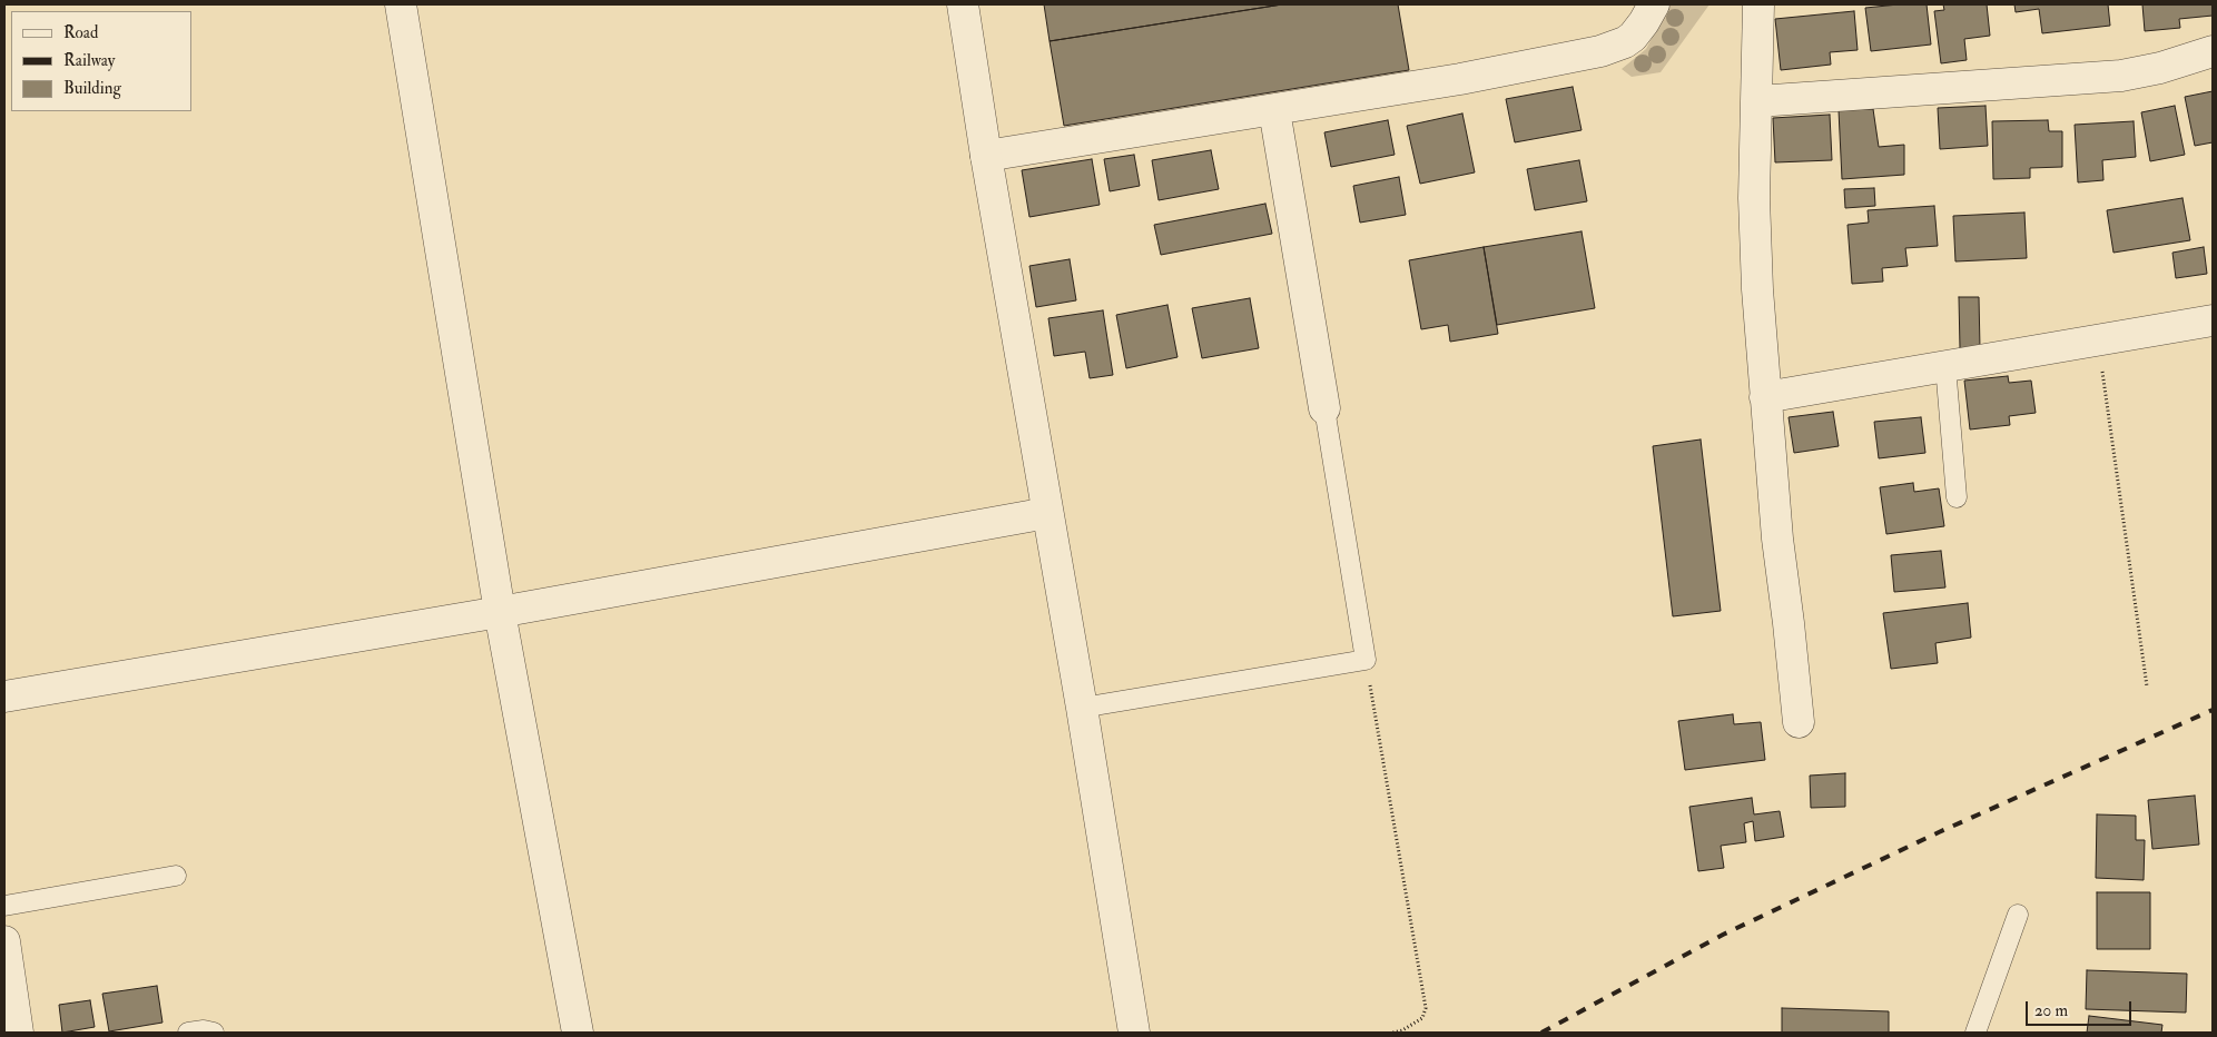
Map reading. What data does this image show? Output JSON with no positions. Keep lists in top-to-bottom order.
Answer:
{
  "legend": ["Road", "Railway", "Building"],
  "scale_bar": "20 m"
}
